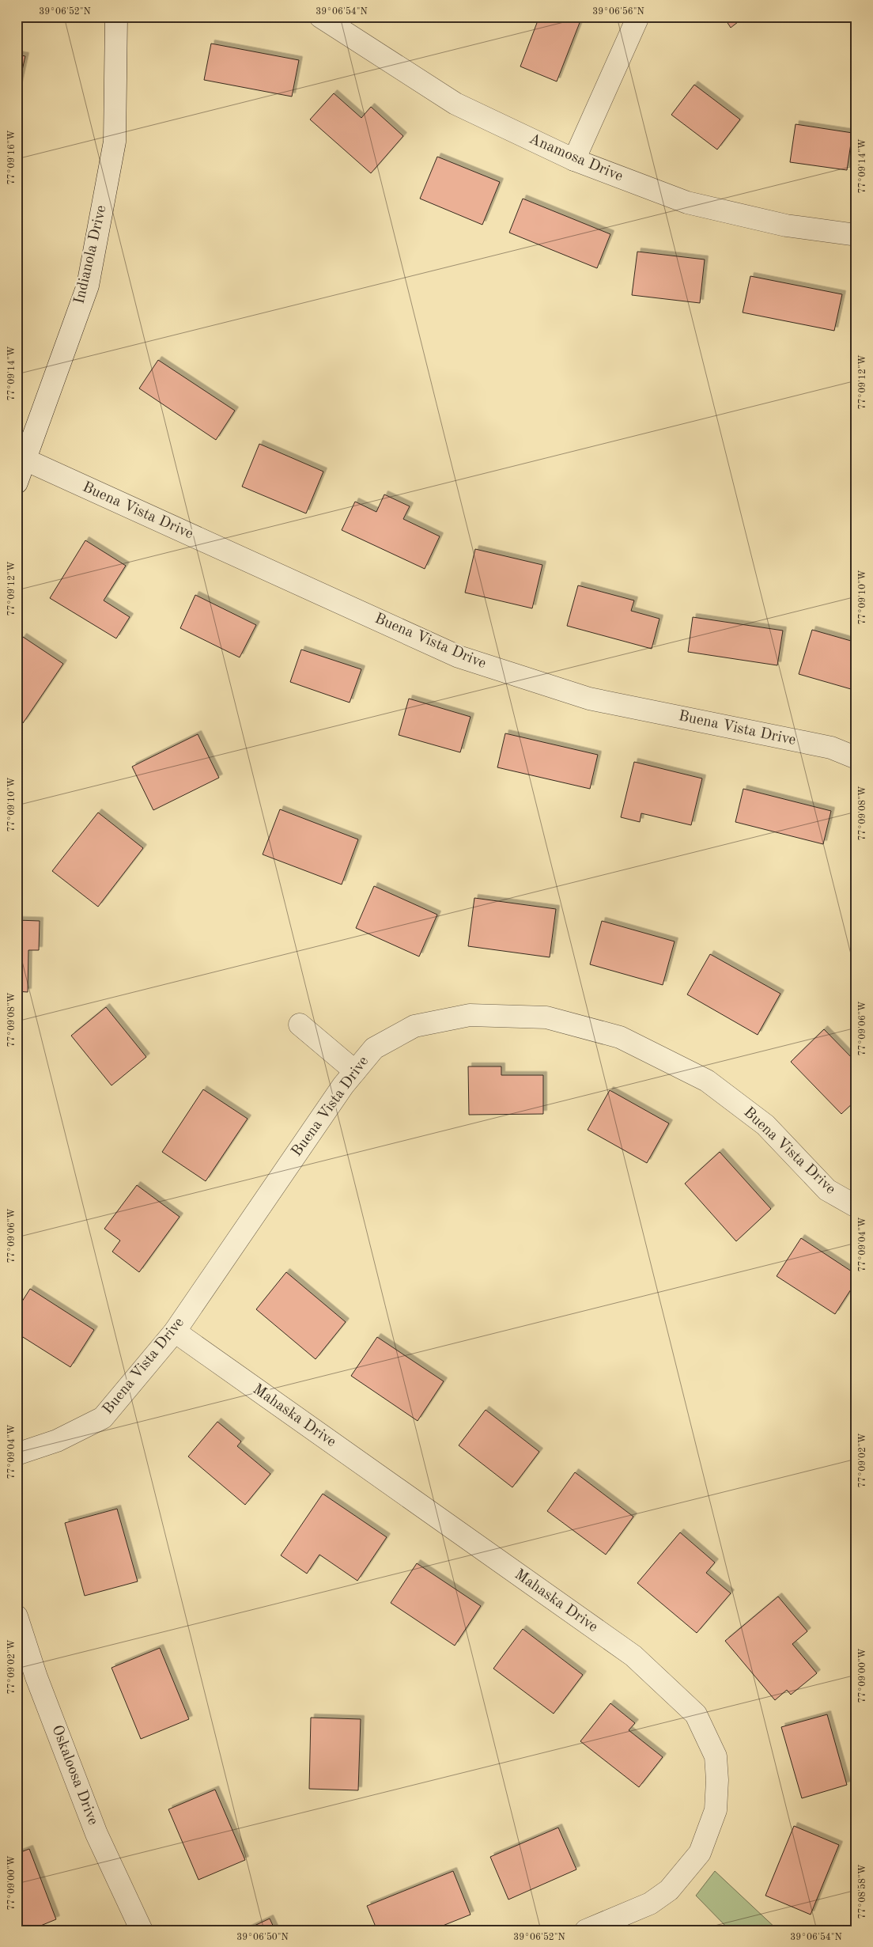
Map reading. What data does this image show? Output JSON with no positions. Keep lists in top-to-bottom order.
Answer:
{
  "streets": {
    "street": [
      "Anamosa Drive",
      "Indianola Drive",
      "Buena Vista Drive",
      "Mahaska Drive",
      "Oskaloosa Drive"
    ]
  },
  "crossings": [
    ["Indianola Drive", "Buena Vista Drive"],
    ["Buena Vista Drive", "Mahaska Drive"]
  ],
  "coordinates": [
    "39°06'52\"N",
    "39°06'54\"N",
    "39°06'56\"N",
    "77°09'16\"W",
    "77°09'14\"W",
    "77°09'12\"W",
    "77°09'10\"W",
    "77°09'08\"W",
    "77°09'06\"W",
    "77°09'04\"W",
    "77°09'02\"W",
    "77°09'00\"W",
    "77°08'58\"W",
    "39°06'50\"N"
  ]
}
